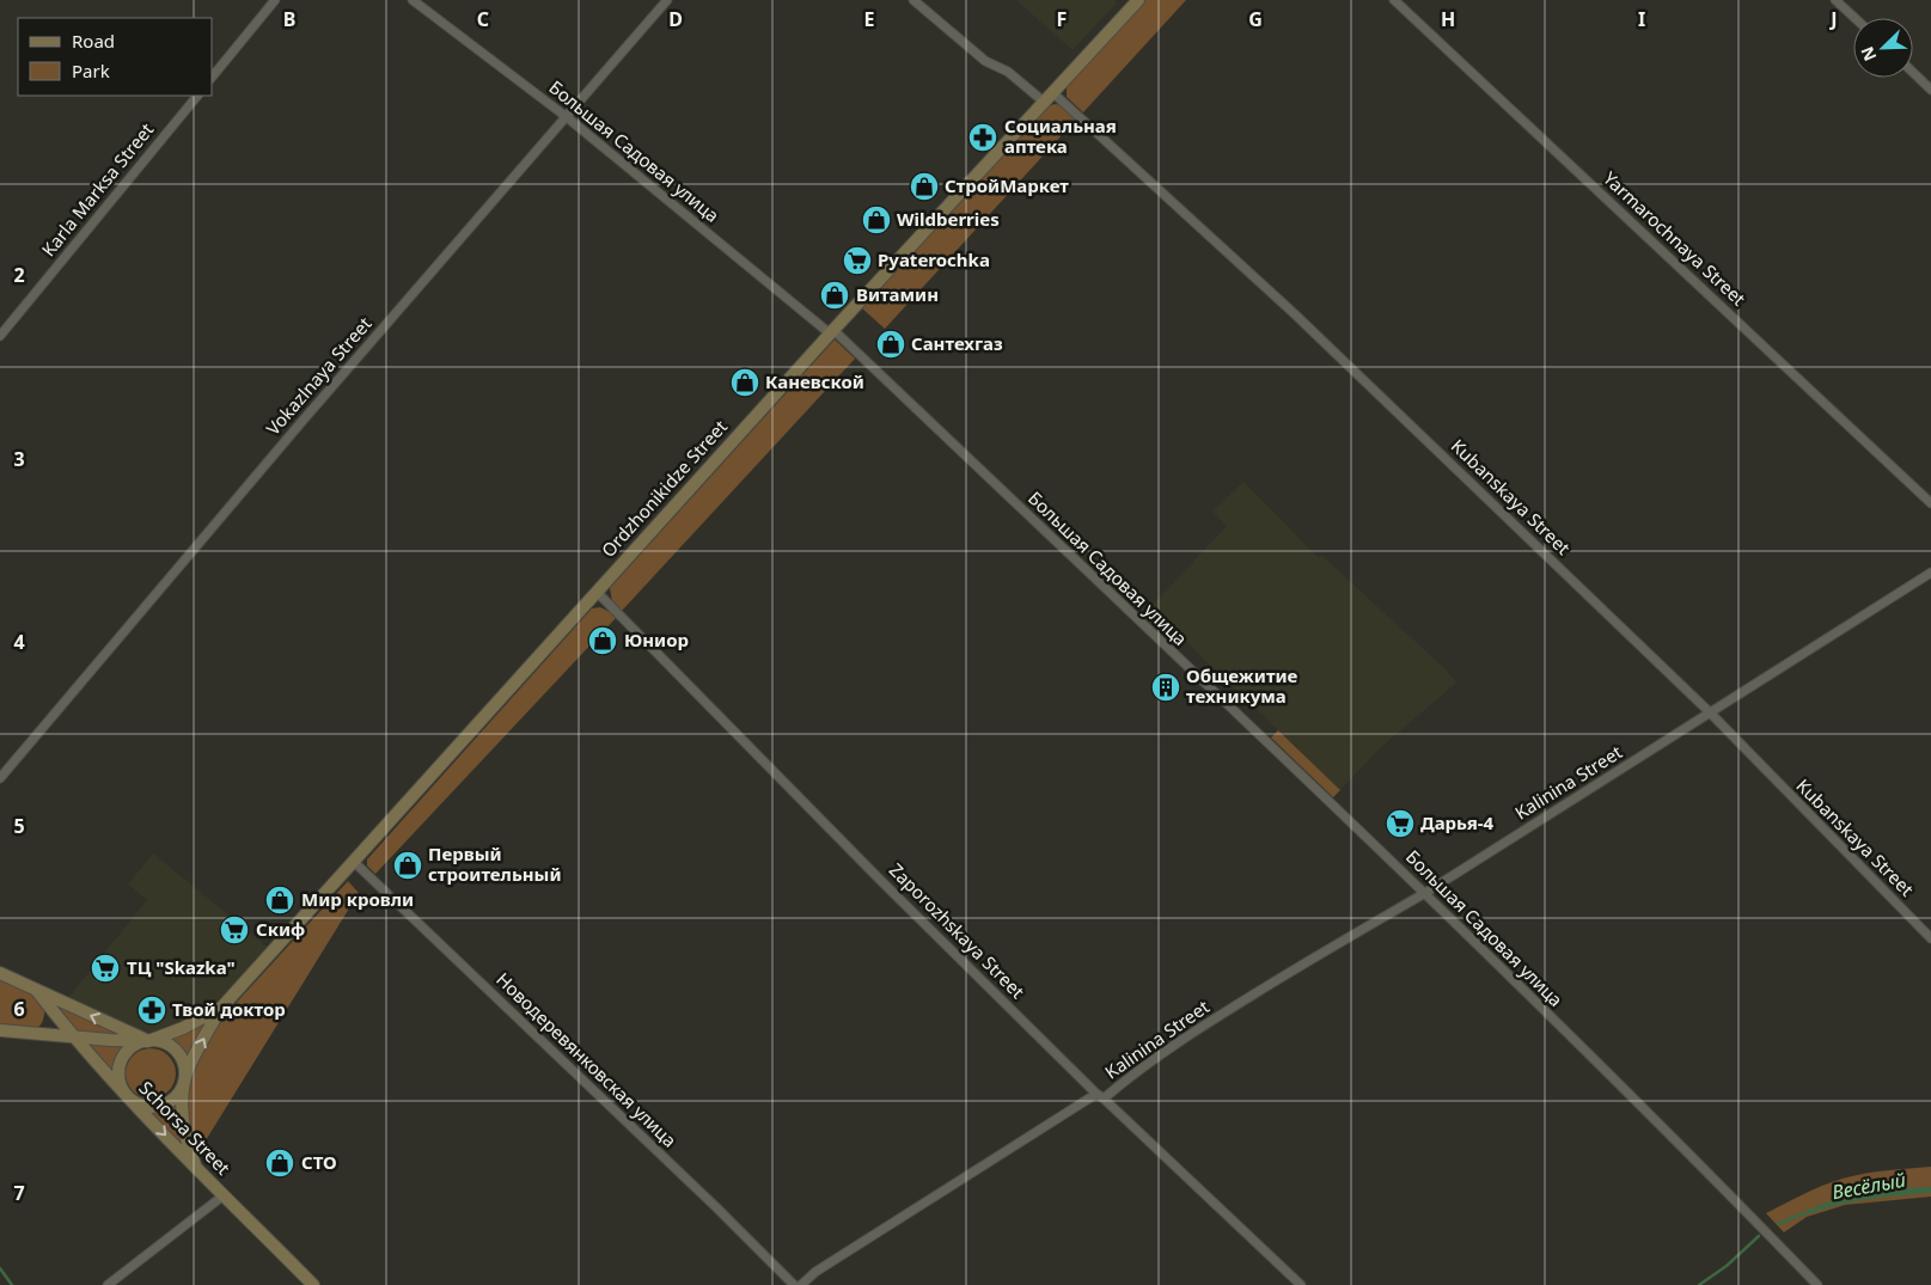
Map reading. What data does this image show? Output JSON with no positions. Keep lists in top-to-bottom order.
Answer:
{
  "streets": {
    "main road": ["Ordzhonikidze Street", "Schorsa Street"],
    "street": [
      "Большая Садовая улица",
      "Karla Marksa Street",
      "Yarmarochnaya Street",
      "Vokazlnaya Street",
      "Kubanskaya Street",
      "Kalinina Street",
      "Zaporozhskaya Street",
      "Новодеревянковская улица"
    ]
  },
  "crossings": [
    ["Большая Садовая улица", "Vokazlnaya Street"],
    ["Большая Садовая улица", "Ordzhonikidze Street"],
    ["Большая Садовая улица", "Kalinina Street"],
    ["Ordzhonikidze Street", "Kubanskaya Street"],
    ["Ordzhonikidze Street", "Zaporozhskaya Street"],
    ["Ordzhonikidze Street", "Новодеревянковская улица"],
    ["Kubanskaya Street", "Kalinina Street"],
    ["Kalinina Street", "Zaporozhskaya Street"]
  ],
  "water": ["Весёлый"],
  "places": {
    "pharmacy": ["Социальная аптека", "Твой доктор"],
    "shop": [
      "СтройМаркет",
      "Wildberries",
      "Витамин",
      "Сантехгаз",
      "Каневской",
      "Юниор",
      "Первый строительный",
      "Мир кровли",
      "СТО"
    ],
    "supermarket": [
      "Pyaterochka",
      "Дарья-4",
      "Скиф",
      "ТЦ \"Skazka\""
    ],
    "building": ["Общежитие техникума"]
  },
  "legend": ["Road", "Park"],
  "north": "bottom left",
  "grid": {
    "columns": [
      "B",
      "C",
      "D",
      "E",
      "F",
      "G",
      "H",
      "I",
      "J"
    ],
    "rows": [
      "2",
      "3",
      "4",
      "5",
      "6",
      "7"
    ]
  }
}
